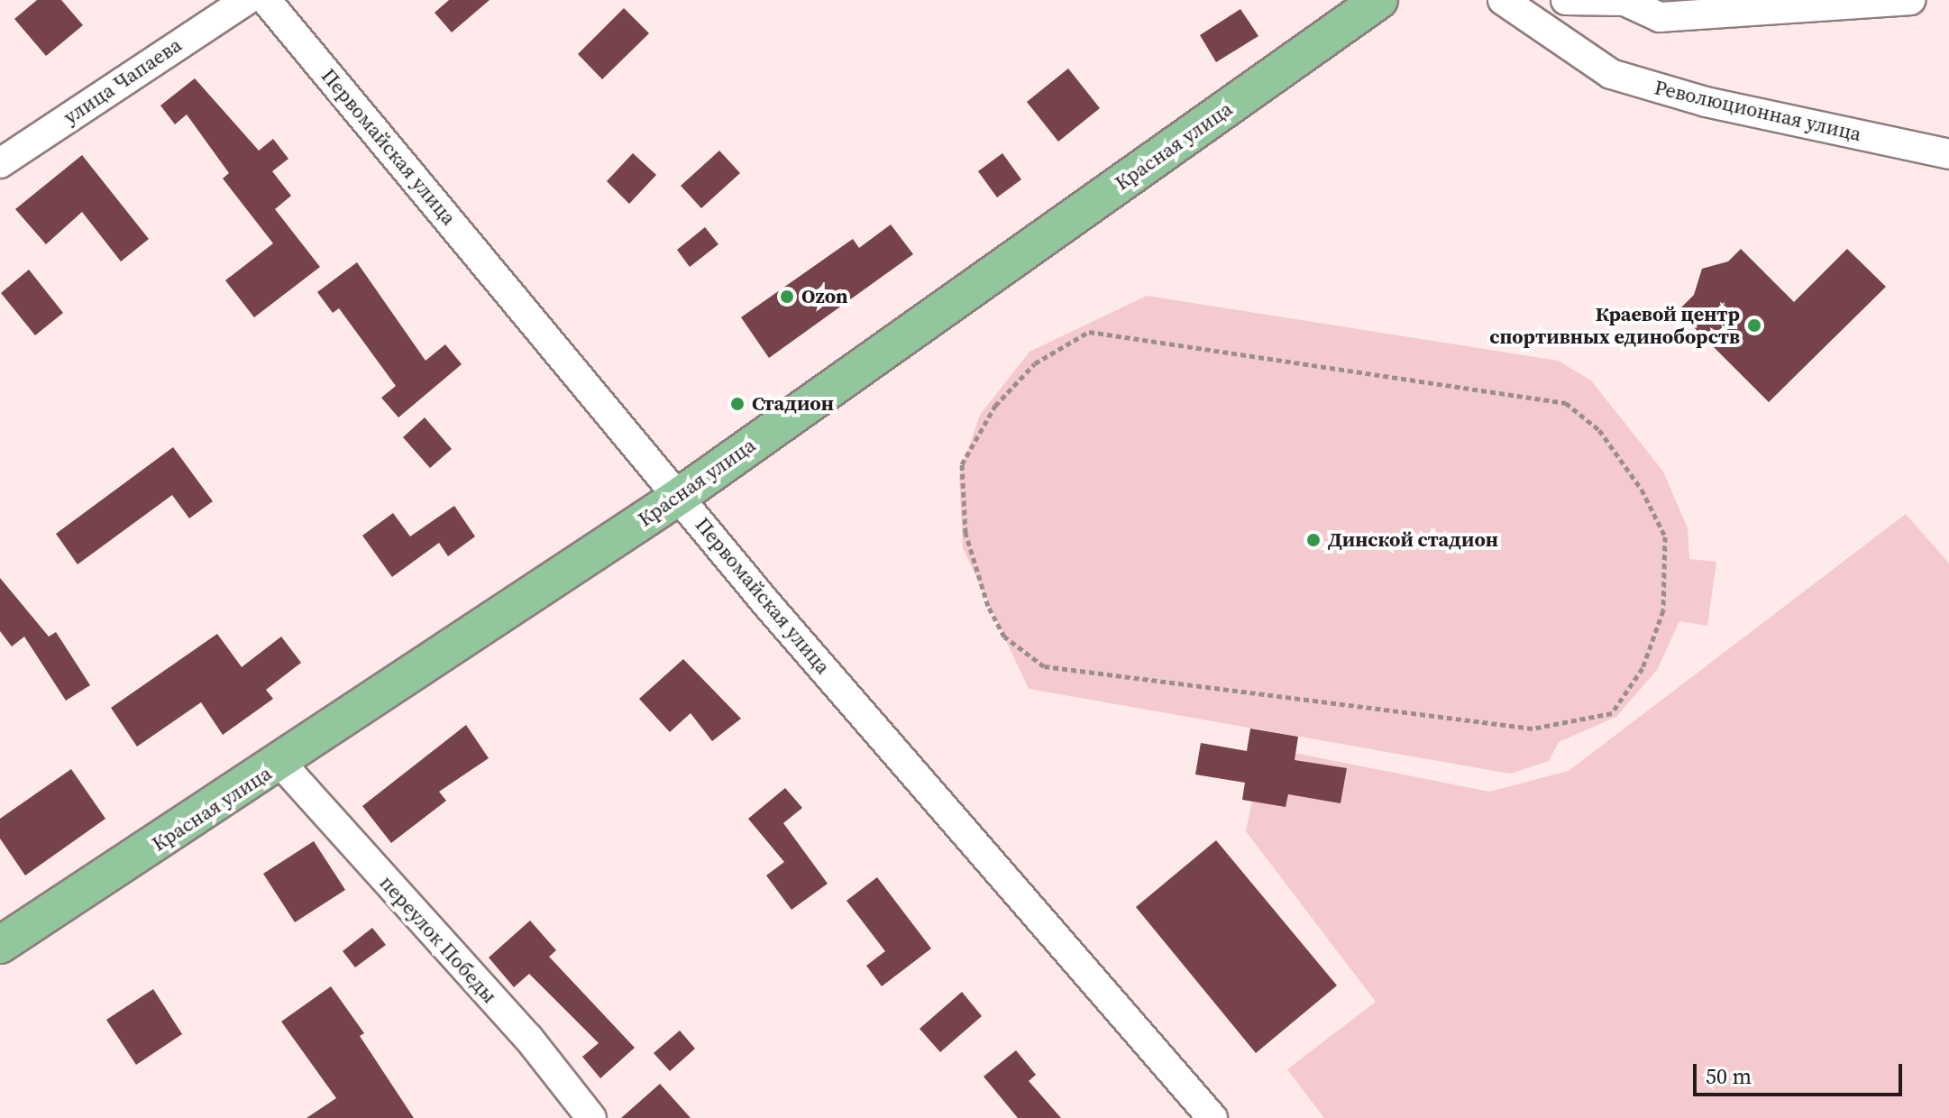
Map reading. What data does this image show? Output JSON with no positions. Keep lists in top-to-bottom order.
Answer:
{
  "streets": {
    "main road": ["Красная улица"],
    "street": [
      "улица Чапаева",
      "Революционная улица",
      "Первомайская улица",
      "переулок Победы"
    ]
  },
  "crossings": [
    ["Красная улица", "Первомайская улица"],
    ["Красная улица", "переулок Победы"]
  ],
  "places": [
    "Ozon",
    "Краевой центр спортивных единоборств",
    "Стадион",
    "Динской стадион"
  ],
  "scale_bar": "50 m"
}
